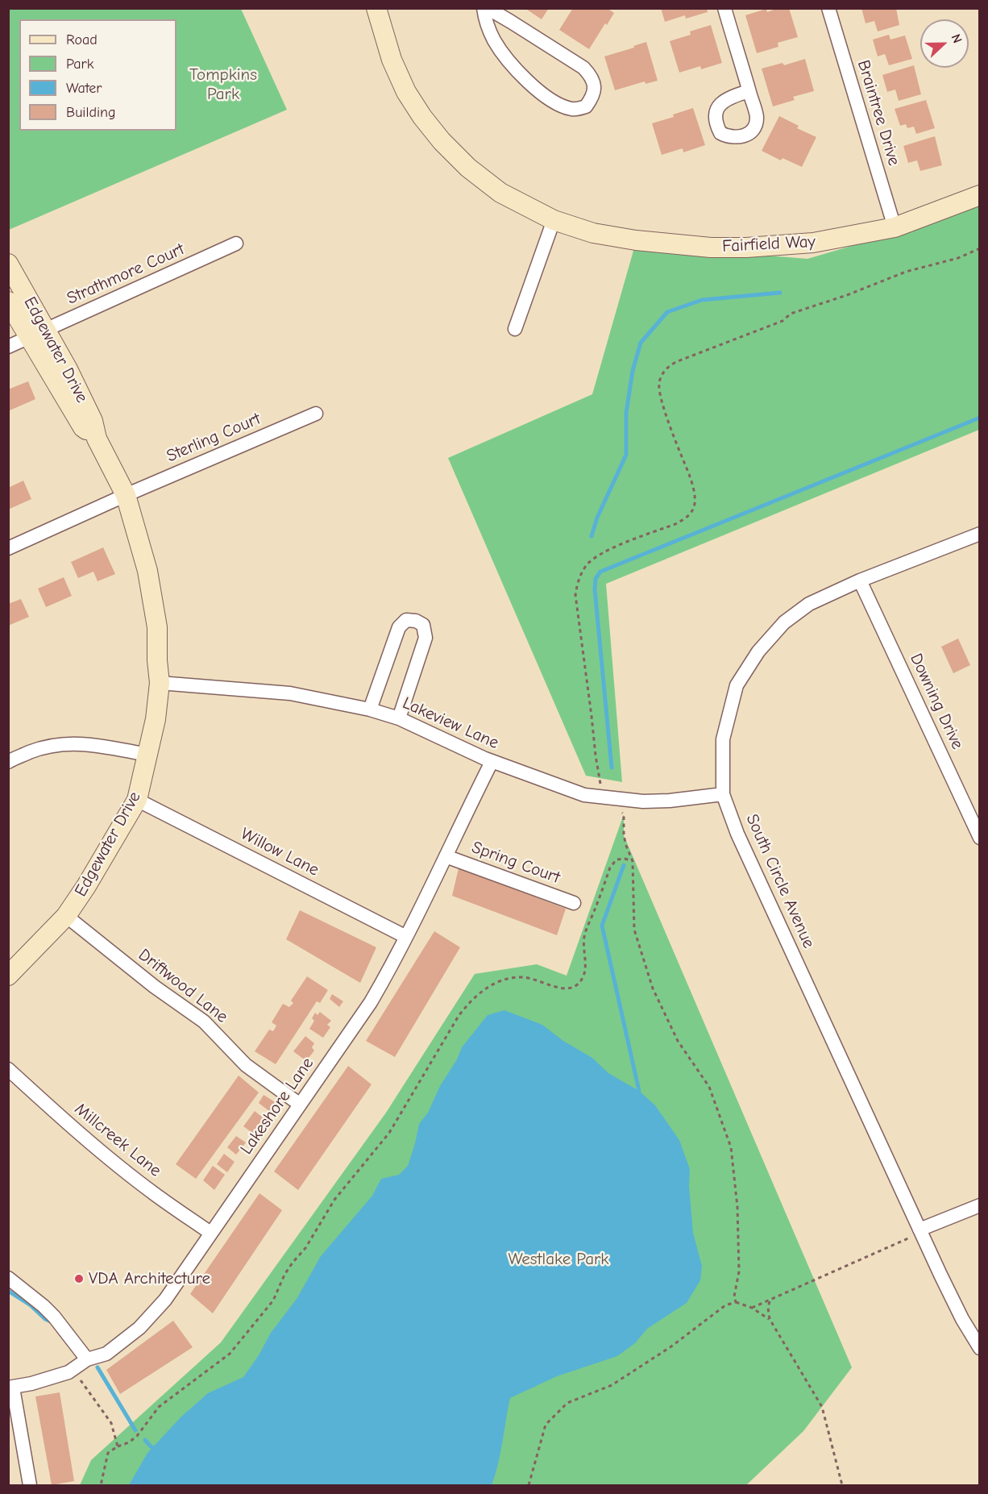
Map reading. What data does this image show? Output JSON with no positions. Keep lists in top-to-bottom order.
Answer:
{
  "streets": {
    "street": [
      "Braintree Drive",
      "Fairfield Way",
      "Strathmore Court",
      "Edgewater Drive",
      "Sterling Court",
      "Downing Drive",
      "Lakeview Lane",
      "Willow Lane",
      "Spring Court",
      "South Circle Avenue",
      "Driftwood Lane",
      "Lakeshore Lane",
      "Millcreek Lane"
    ]
  },
  "crossings": [
    ["Braintree Drive", "Fairfield Way"],
    ["Strathmore Court", "Edgewater Drive"],
    ["Edgewater Drive", "Sterling Court"],
    ["Edgewater Drive", "Lakeview Lane"],
    ["Edgewater Drive", "Willow Lane"],
    ["Edgewater Drive", "Driftwood Lane"],
    ["Downing Drive", "South Circle Avenue"],
    ["Lakeview Lane", "South Circle Avenue"],
    ["Lakeview Lane", "Lakeshore Lane"],
    ["Willow Lane", "Lakeshore Lane"],
    ["Spring Court", "Lakeshore Lane"],
    ["Driftwood Lane", "Lakeshore Lane"],
    ["Lakeshore Lane", "Millcreek Lane"]
  ],
  "parks": ["Tompkins Park", "Westlake Park"],
  "places": ["VDA Architecture"],
  "legend": [
    "Road",
    "Park",
    "Water",
    "Building"
  ],
  "north": "right"
}
